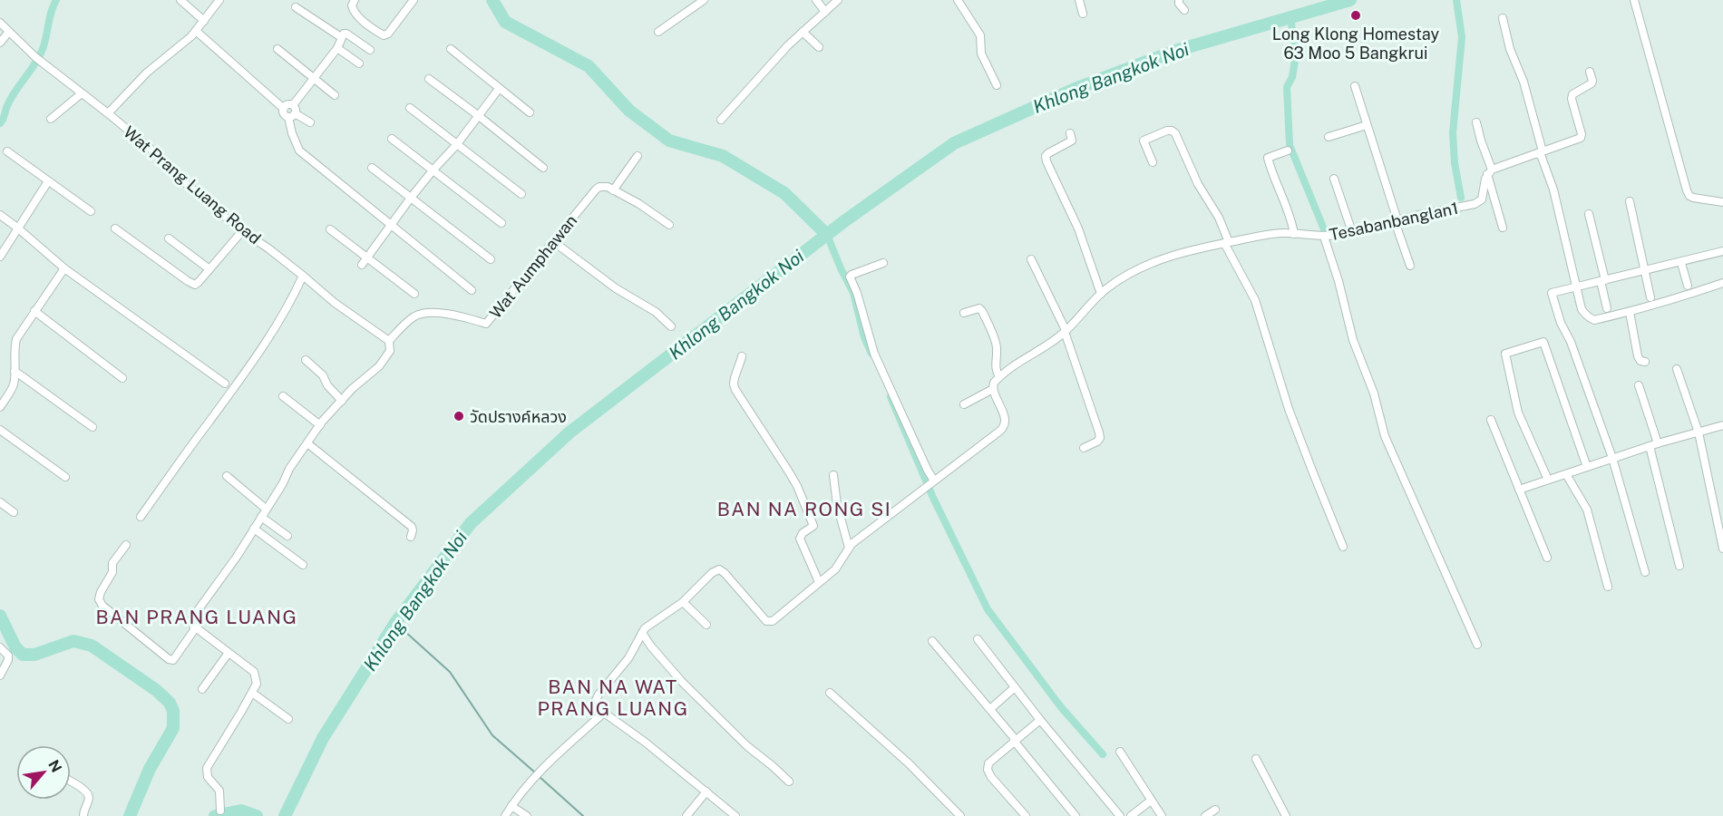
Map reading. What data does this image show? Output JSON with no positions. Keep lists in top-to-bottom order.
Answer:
{
  "streets": {
    "street": ["Wat Prang Luang Road", "Tesabanbanglan1", "Wat Aumphawan"]
  },
  "crossings": [
    ["Wat Prang Luang Road", "Wat Aumphawan"]
  ],
  "districts": ["BAN NA RONG SI", "BAN PRANG LUANG", "BAN NA WAT PRANG LUANG"],
  "water": ["Khlong Bangkok Noi"],
  "places": ["Long Klong Homestay 63 Moo 5 Bangkrui", "วัดปรางค์หลวง"],
  "north": "top right"
}
